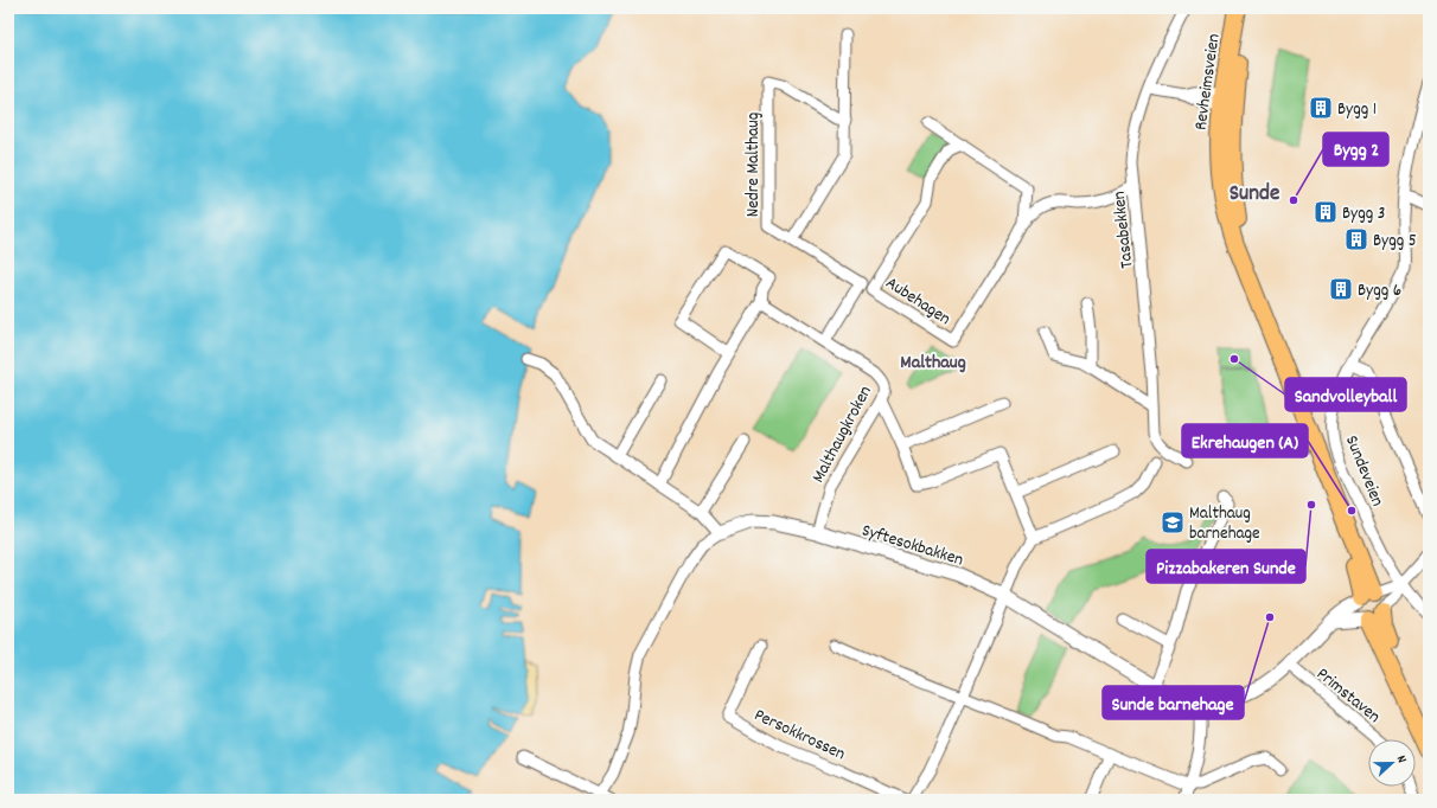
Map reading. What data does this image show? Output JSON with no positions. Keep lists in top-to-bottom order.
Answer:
{
  "streets": {
    "main road": ["Revheimsveien"],
    "street": [
      "Nedre Malthaug",
      "Tasabekken",
      "Aubehagen",
      "Malthaugkroken",
      "Sundeveien",
      "Syftesokbakken",
      "Primstaven",
      "Persokkrossen"
    ]
  },
  "crossings": [
    ["Revheimsveien", "Syftesokbakken"],
    ["Nedre Malthaug", "Aubehagen"],
    ["Tasabekken", "Aubehagen"],
    ["Aubehagen", "Malthaugkroken"],
    ["Malthaugkroken", "Syftesokbakken"],
    ["Syftesokbakken", "Primstaven"]
  ],
  "districts": ["Sunde", "Malthaug"],
  "places": {
    "building": [
      "Bygg 1",
      "Bygg 3",
      "Bygg 5",
      "Bygg 6"
    ],
    "other": [
      "Bygg 2",
      "Sandvolleyball",
      "Pizzabakeren Sunde",
      "Ekrehaugen (A)",
      "Sunde barnehage"
    ],
    "school or university": ["Malthaug barnehage"]
  },
  "north": "right"
}
